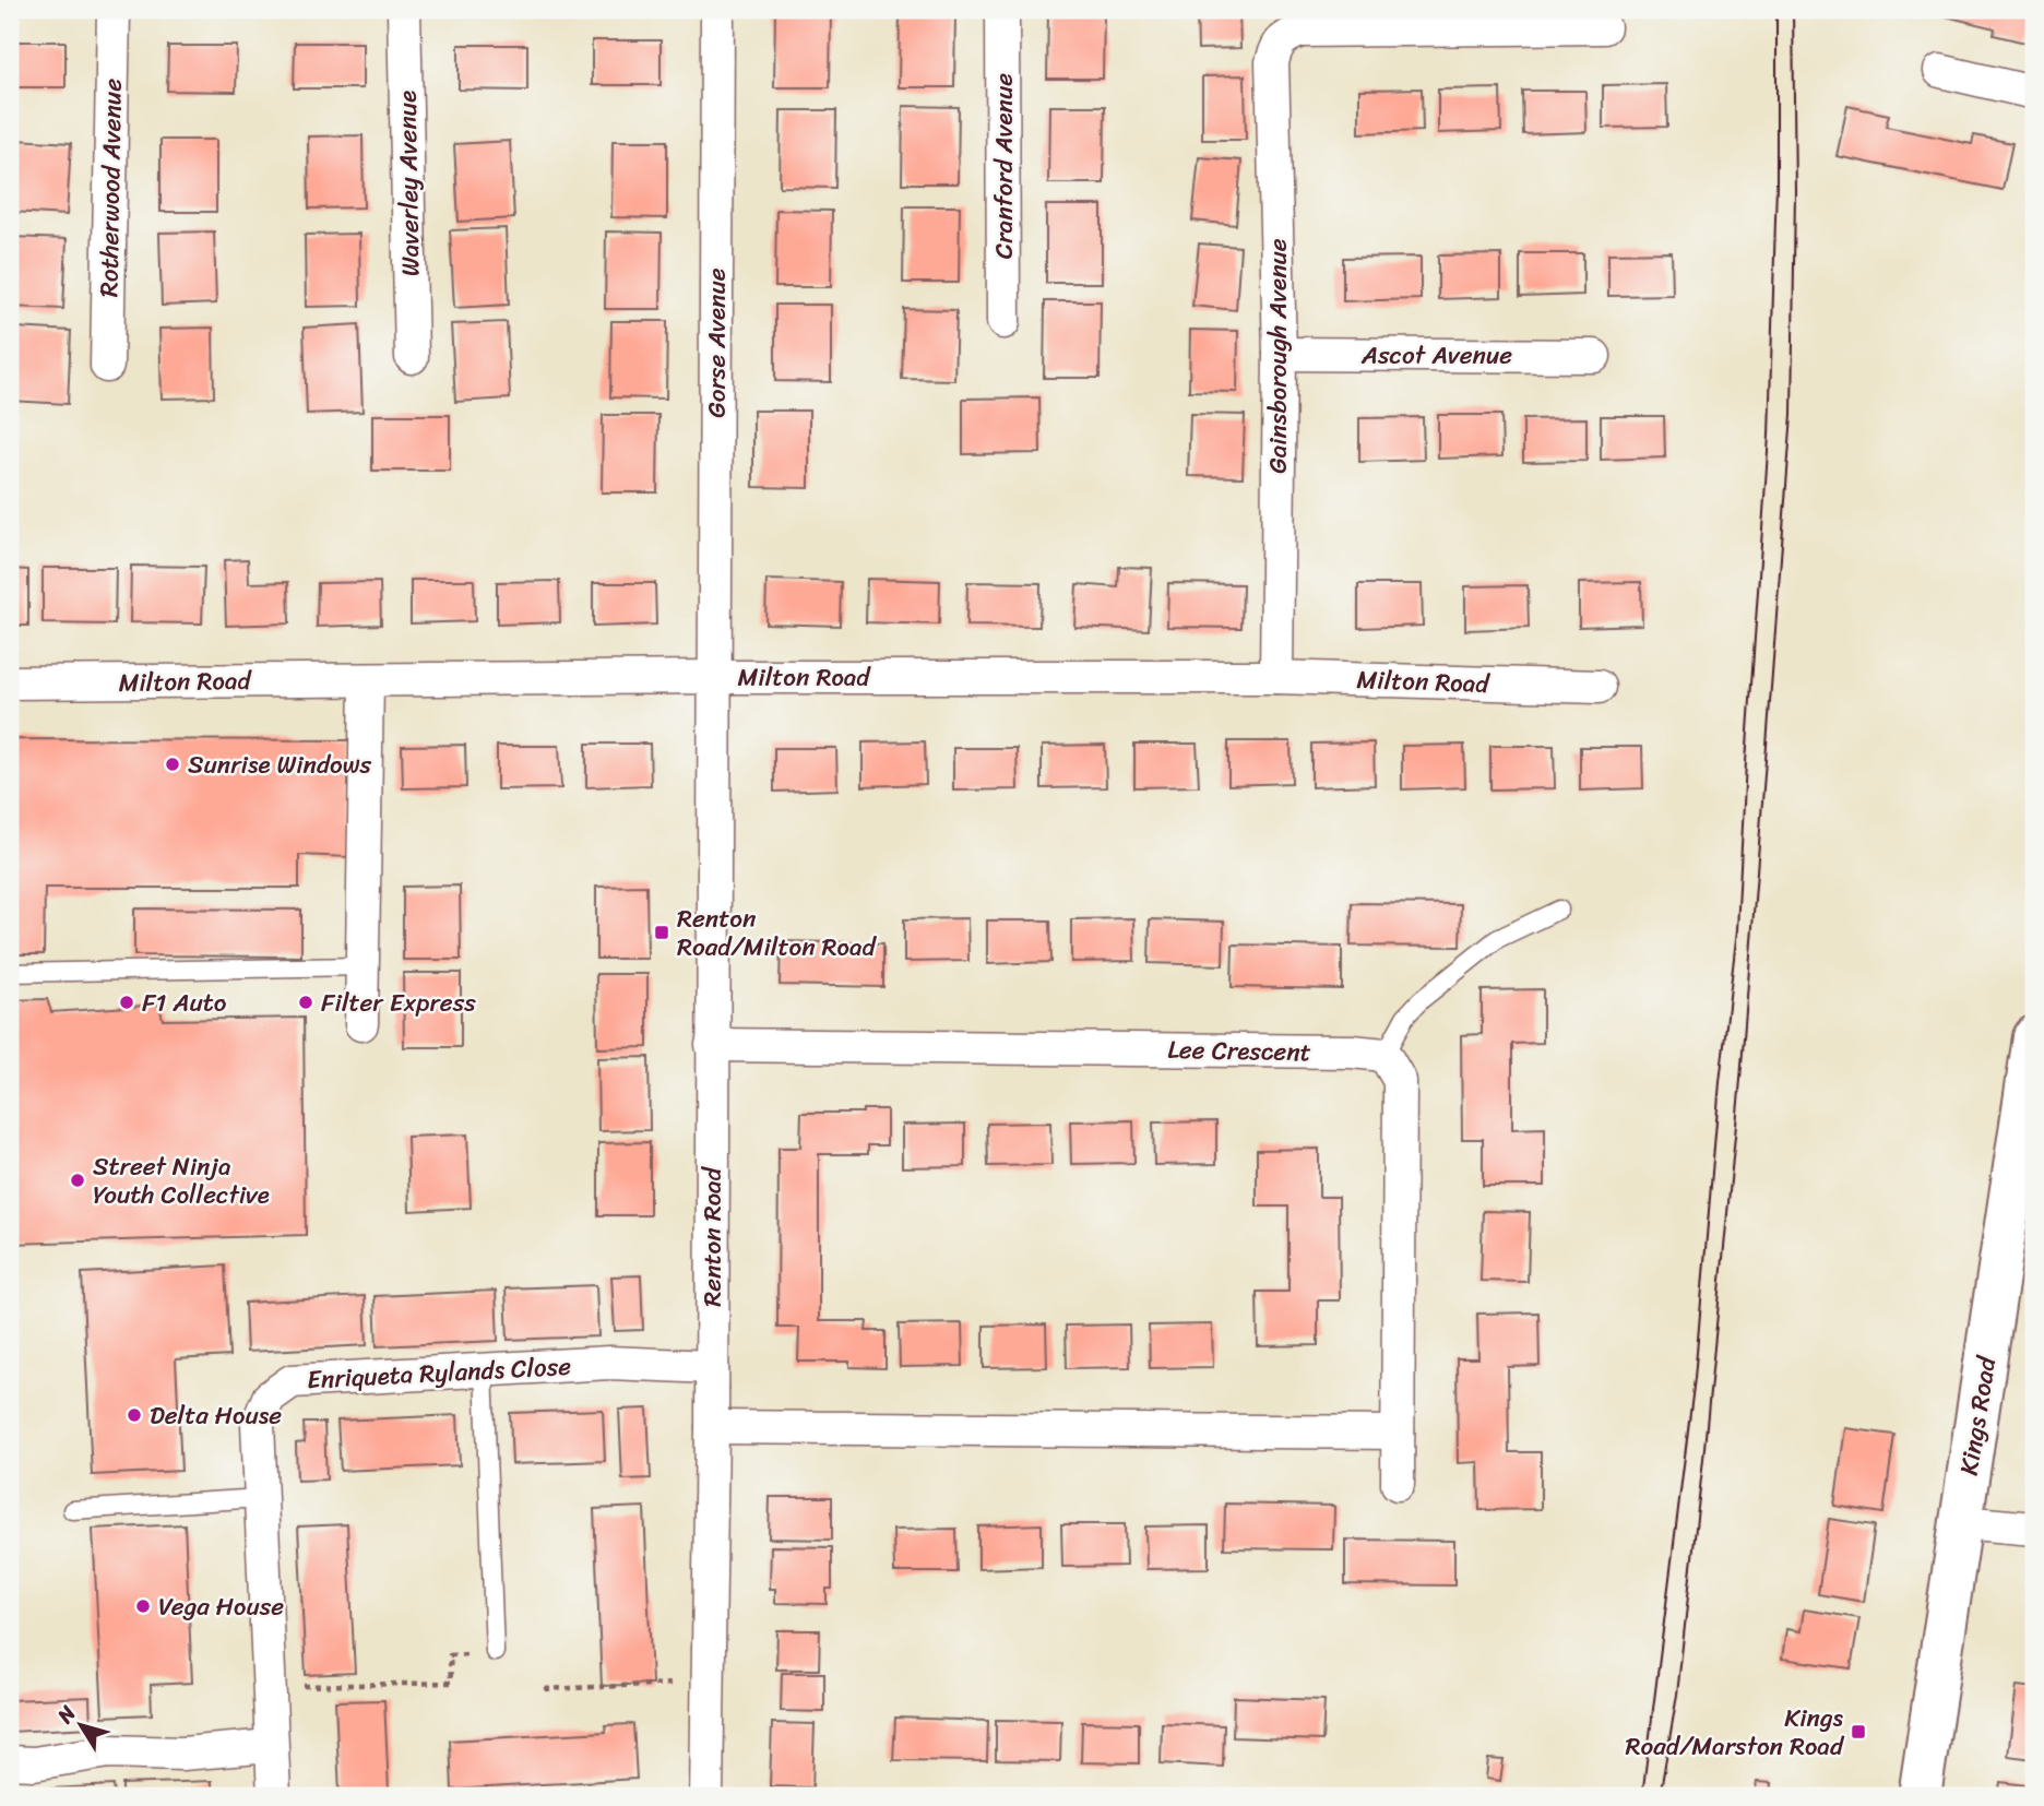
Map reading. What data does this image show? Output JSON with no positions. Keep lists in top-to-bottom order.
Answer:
{
  "streets": {
    "street": [
      "Cranford Avenue",
      "Waverley Avenue",
      "Rotherwood Avenue",
      "Gorse Avenue",
      "Ascot Avenue",
      "Gainsborough Avenue",
      "Milton Road",
      "Lee Crescent",
      "Renton Road",
      "Enriqueta Rylands Close",
      "Kings Road"
    ]
  },
  "crossings": [
    ["Gorse Avenue", "Milton Road"],
    ["Gorse Avenue", "Renton Road"],
    ["Ascot Avenue", "Gainsborough Avenue"],
    ["Gainsborough Avenue", "Milton Road"],
    ["Milton Road", "Renton Road"],
    ["Lee Crescent", "Renton Road"],
    ["Renton Road", "Enriqueta Rylands Close"]
  ],
  "places": {
    "other": [
      "Sunrise Windows",
      "F1 Auto",
      "Filter Express",
      "Street Ninja Youth Collective",
      "Delta House",
      "Vega House"
    ],
    "transit": ["Renton Road/Milton Road", "Kings Road/Marston Road"]
  },
  "north": "top left"
}
